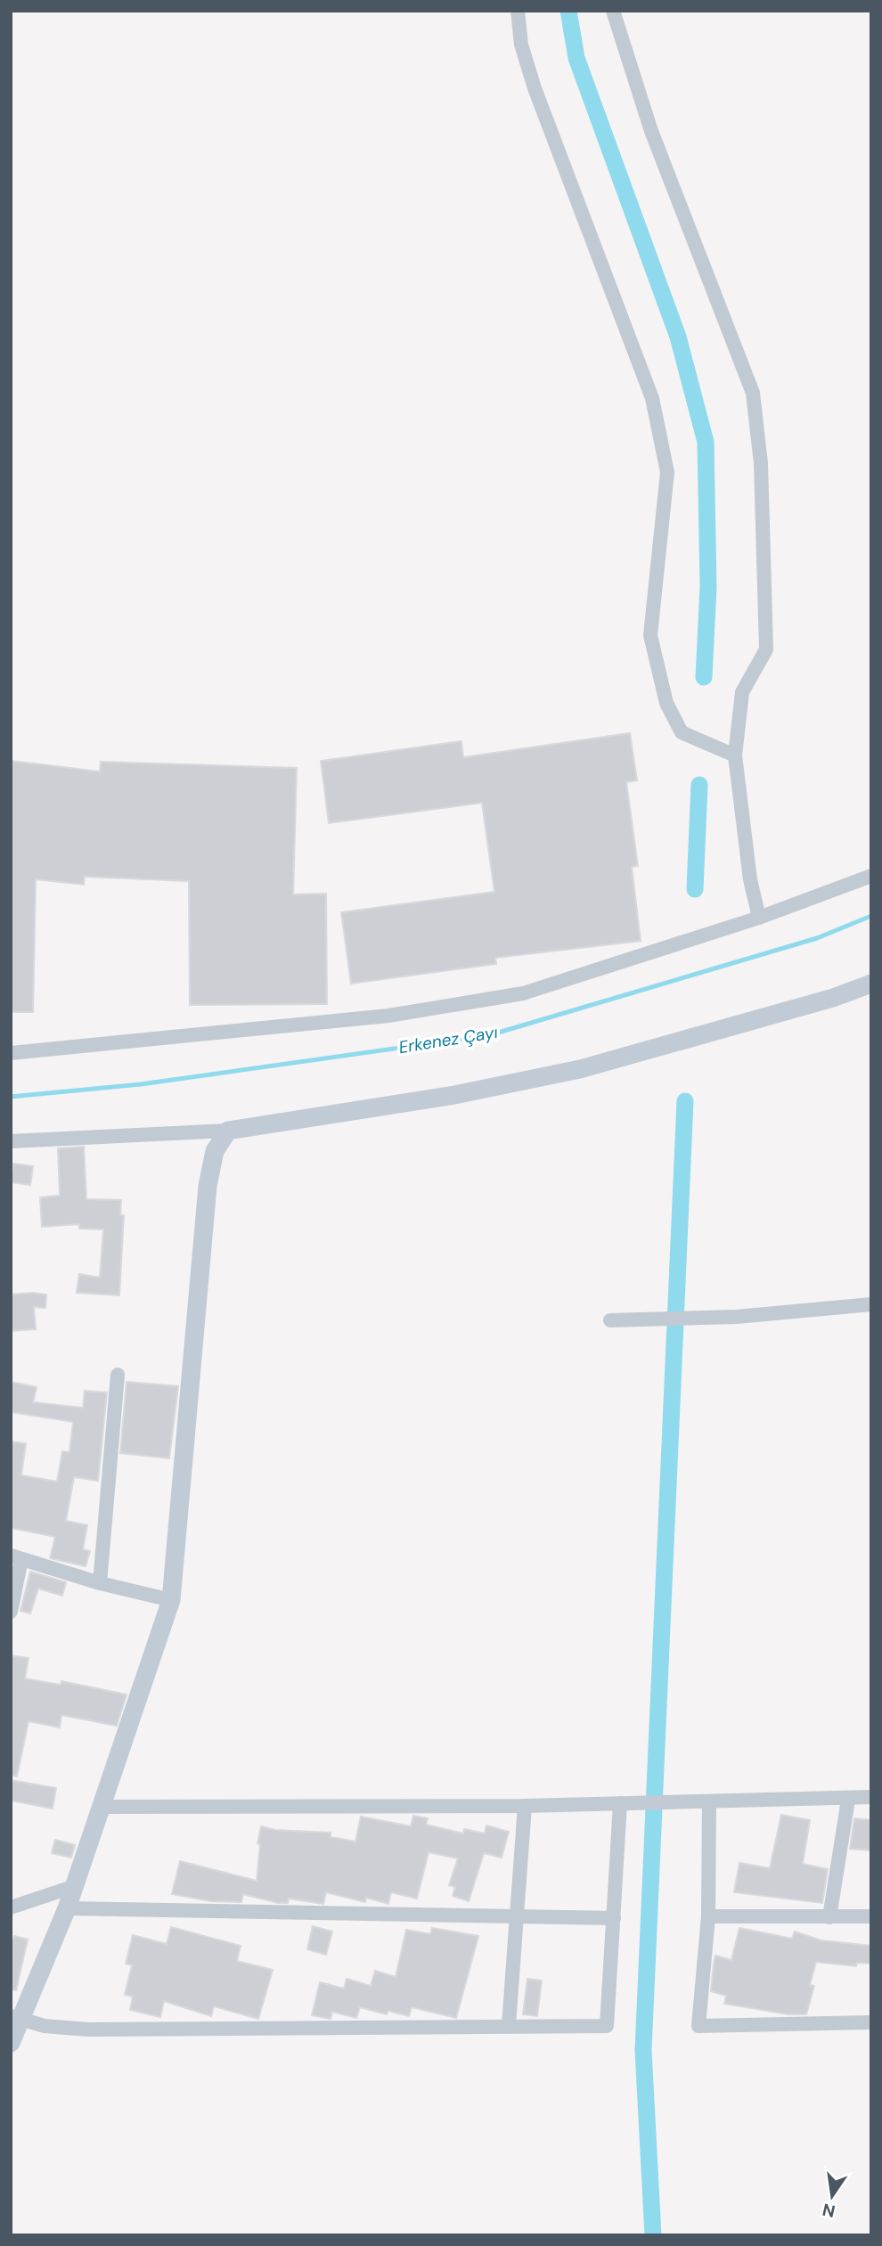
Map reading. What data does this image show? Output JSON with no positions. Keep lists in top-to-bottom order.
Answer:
{
  "water": ["Erkenez Çayı"],
  "north": "bottom"
}
